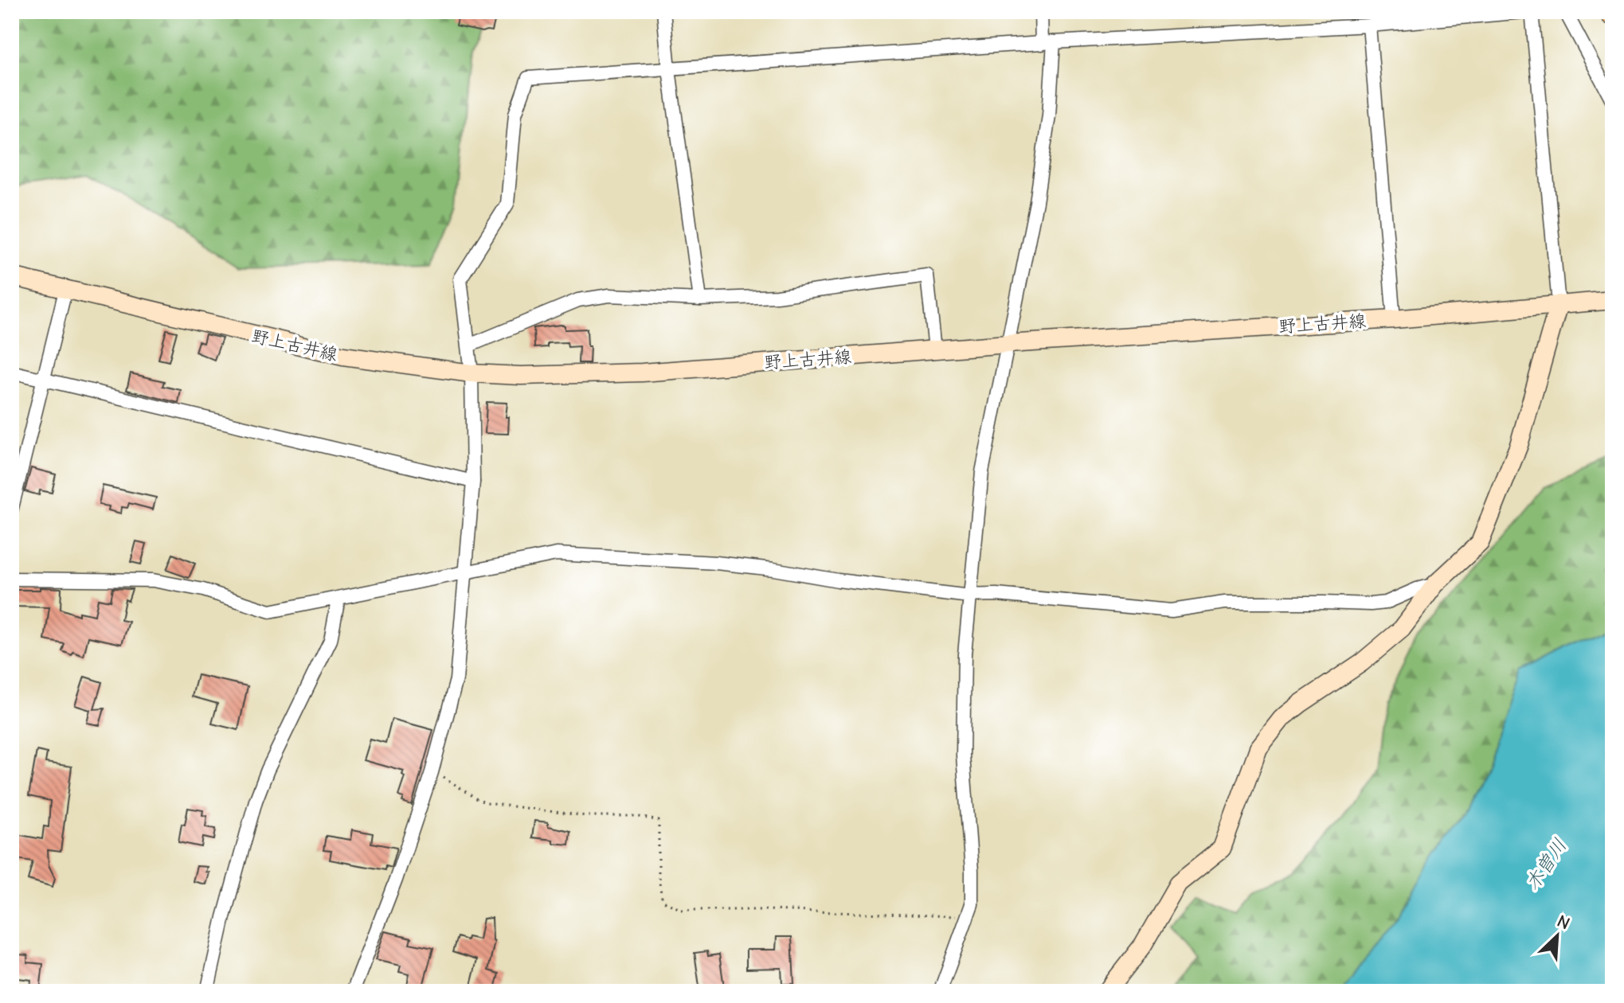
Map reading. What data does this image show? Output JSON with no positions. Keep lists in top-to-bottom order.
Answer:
{
  "streets": {
    "main road": ["野上古井線"]
  },
  "water": ["木曽川"],
  "north": "top right"
}
